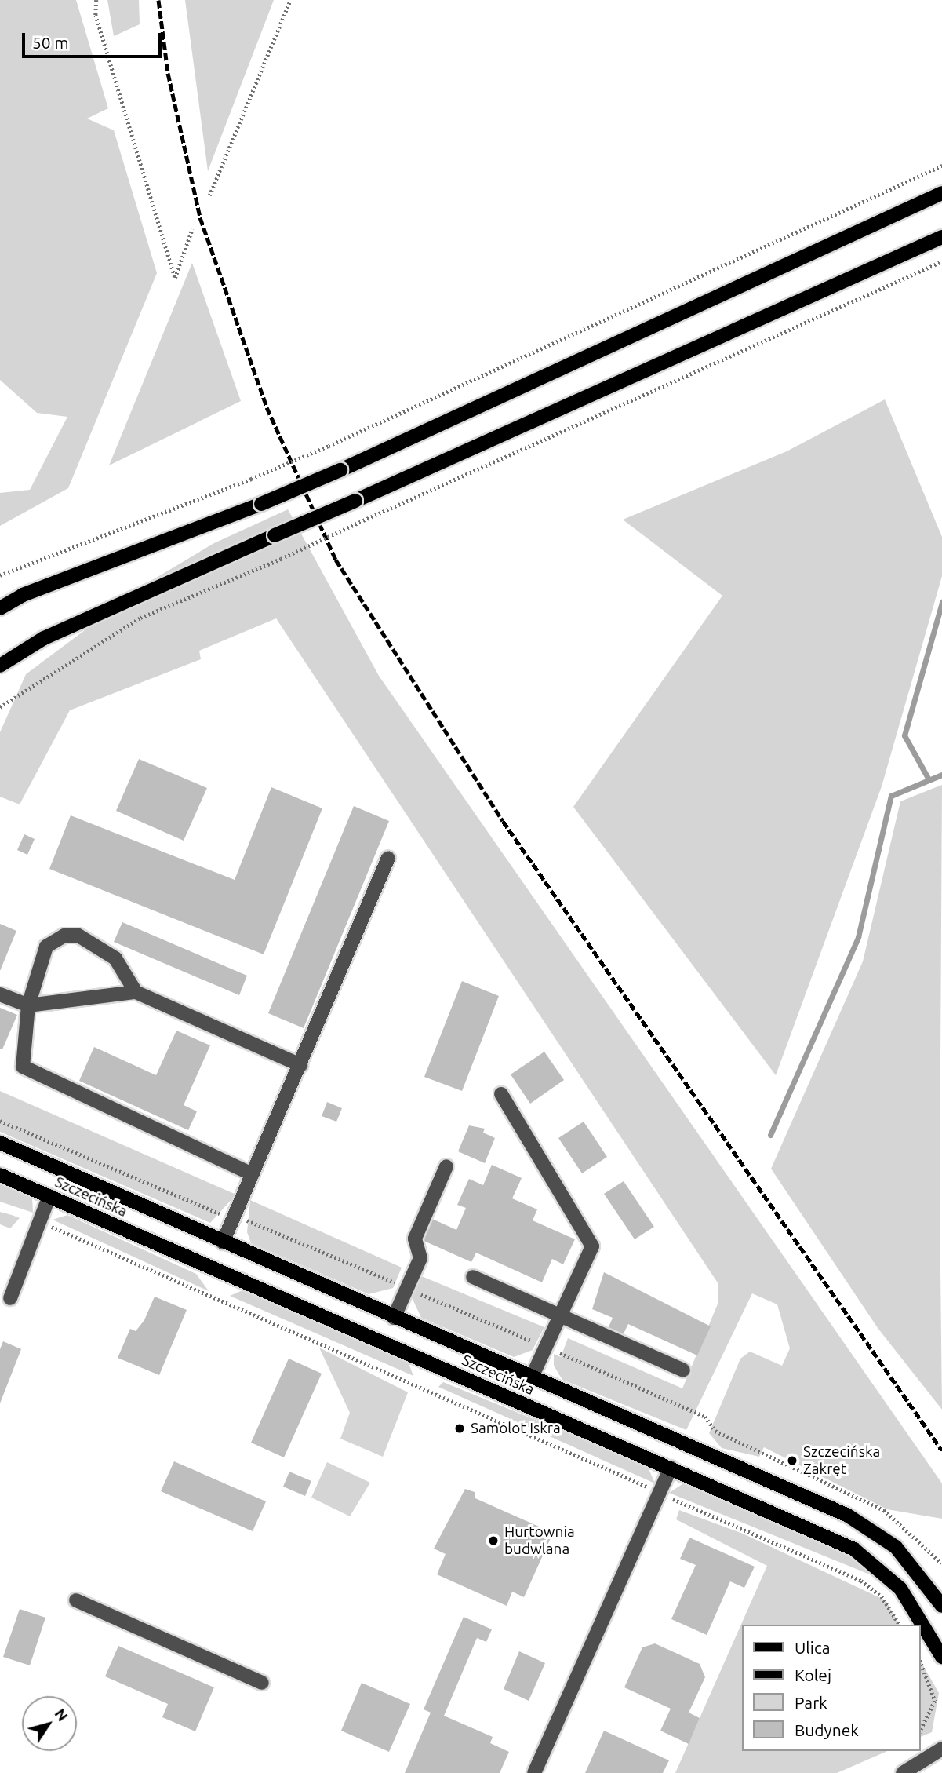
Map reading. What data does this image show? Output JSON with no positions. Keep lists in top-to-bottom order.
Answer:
{
  "streets": {
    "main road": ["Szczecińska"]
  },
  "places": ["Samolot Iskra", "Szczecińska Zakręt", "Hurtownia budwlana"],
  "legend": [
    "Ulica",
    "Kolej",
    "Park",
    "Budynek"
  ],
  "scale_bar": "50 m",
  "north": "top right"
}
